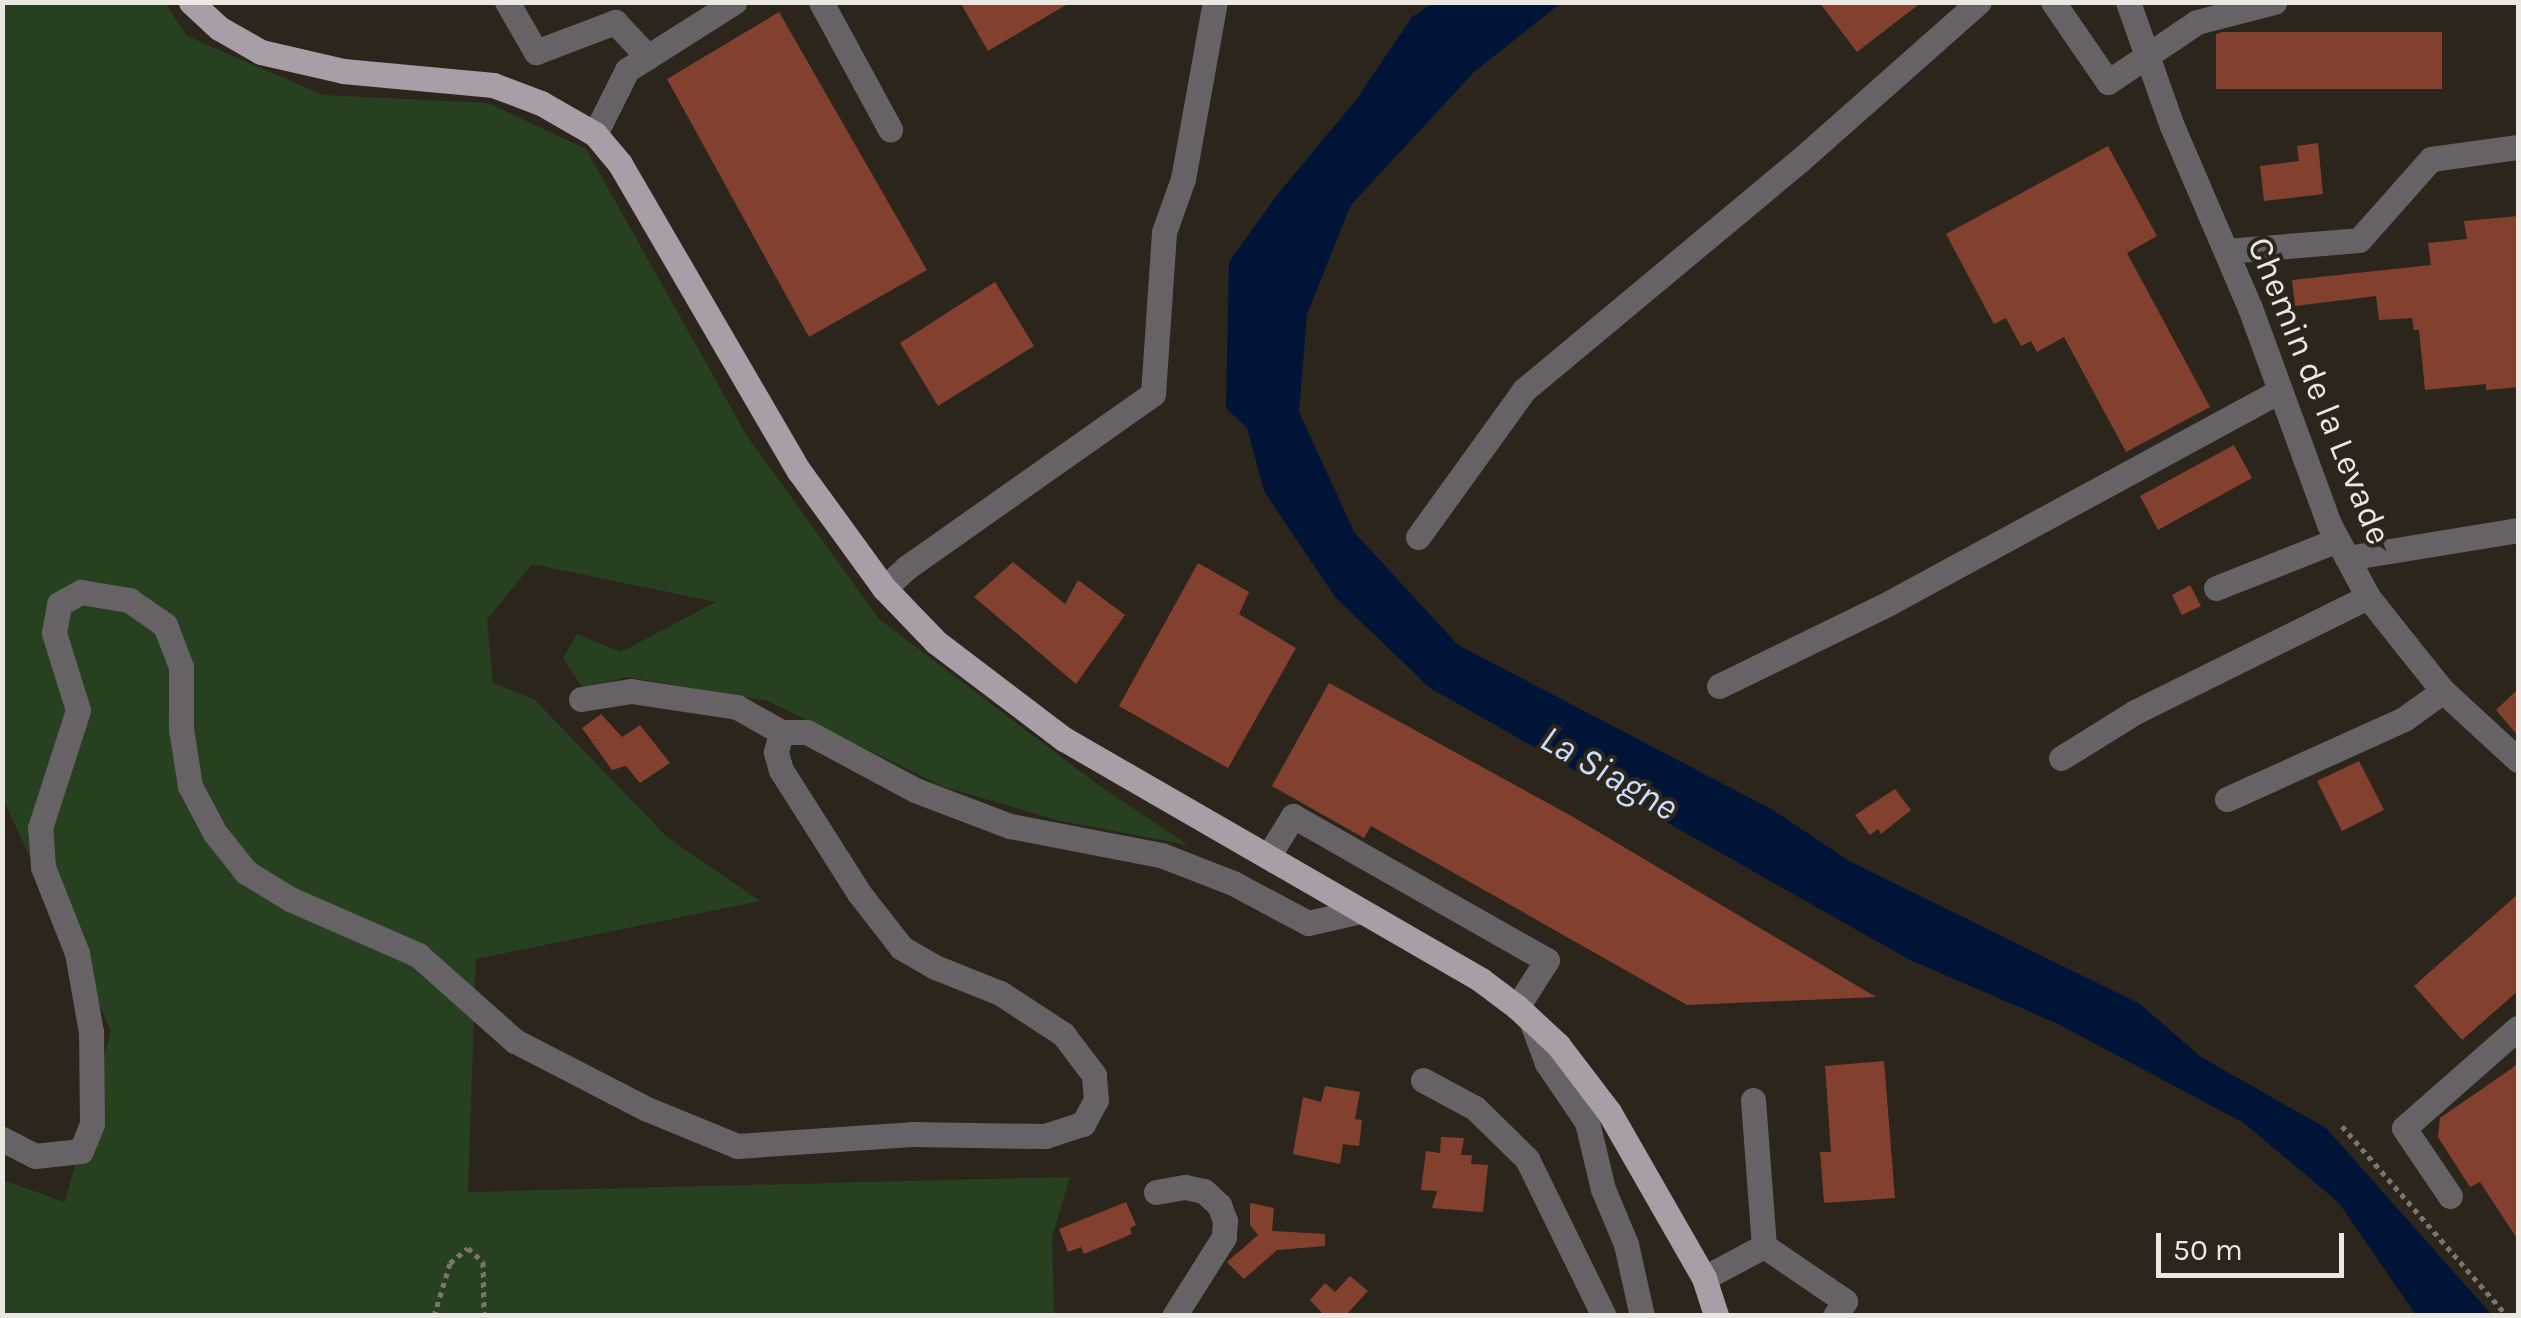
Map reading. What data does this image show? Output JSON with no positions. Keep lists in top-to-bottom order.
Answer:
{
  "streets": {
    "street": ["Chemin de la Levade"]
  },
  "water": ["La Siagne"],
  "scale_bar": "50 m"
}
